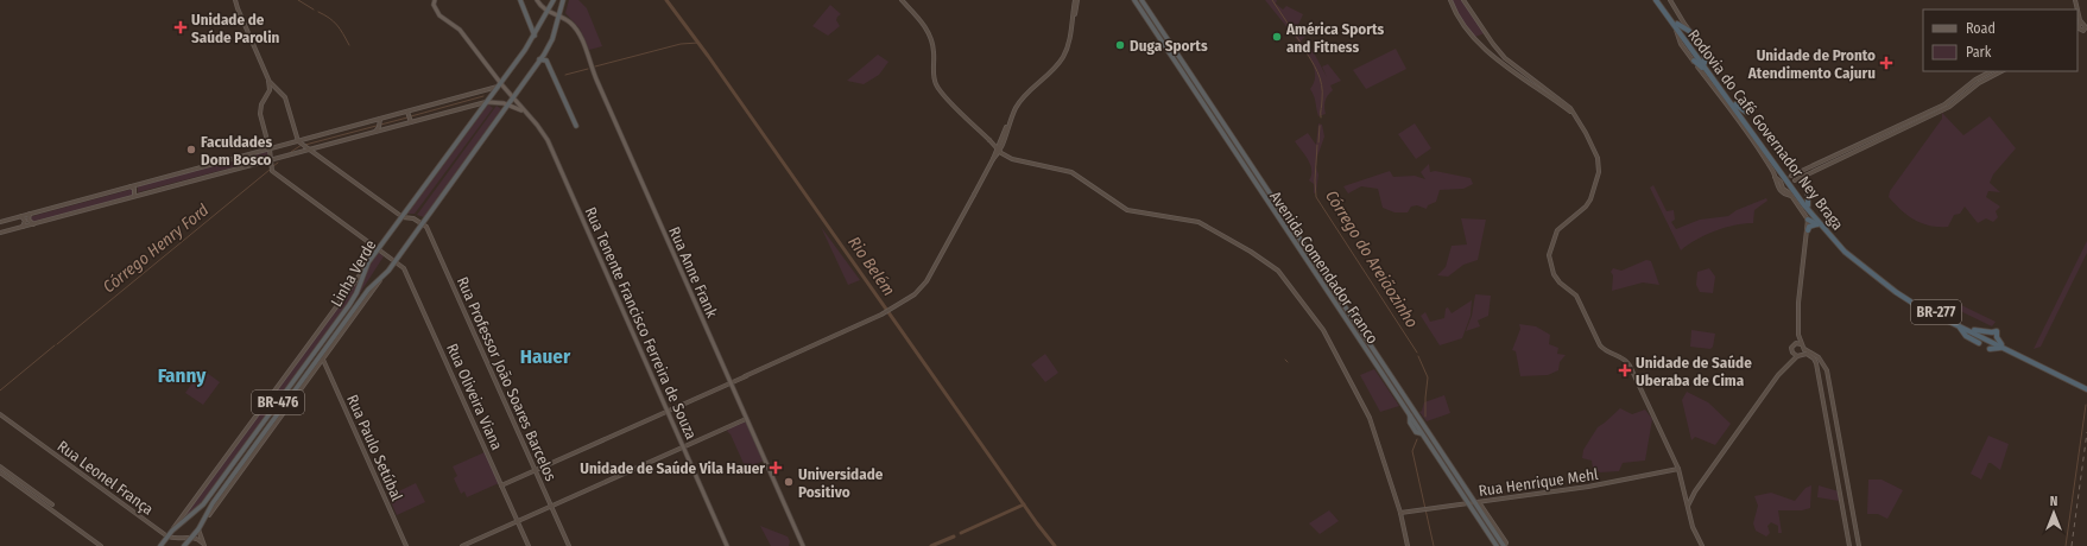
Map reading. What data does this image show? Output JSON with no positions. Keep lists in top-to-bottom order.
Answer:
{
  "streets": {
    "highway": [
      "Rodovia do Café Governador Ney Braga",
      "Avenida Comendador Franco",
      "Linha Verde",
      "BR-277",
      "BR-476"
    ],
    "main road": [
      "Rua Anne Frank",
      "Rua Tenente Francisco Ferreira de Souza",
      "Rua Professor João Soares Barcelos",
      "Rua Oliveira Viana",
      "Rua Paulo Setúbal",
      "Rua Leonel França",
      "Rua Henrique Mehl"
    ]
  },
  "crossings": [
    ["Avenida Comendador Franco", "Rua Henrique Mehl"],
    ["Rua Anne Frank", "Linha Verde"],
    ["Linha Verde", "Rua Tenente Francisco Ferreira de Souza"],
    ["Linha Verde", "Rua Professor João Soares Barcelos"],
    ["Linha Verde", "Rua Oliveira Viana"],
    ["Linha Verde", "Rua Leonel França"]
  ],
  "districts": ["Hauer", "Fanny"],
  "water": ["Córrego Henry Ford", "Córrego do Areiãozinho", "Rio Belém"],
  "places": {
    "health": [
      "Unidade de Saúde Parolin",
      "Unidade de Pronto Atendimento Cajuru",
      "Unidade de Saúde Uberaba de Cima",
      "Unidade de Saúde Vila Hauer"
    ],
    "other": [
      "América Sports and Fitness",
      "Duga Sports",
      "Faculdades Dom Bosco",
      "Universidade Positivo"
    ]
  },
  "legend": ["Road", "Park"],
  "north": "top"
}
